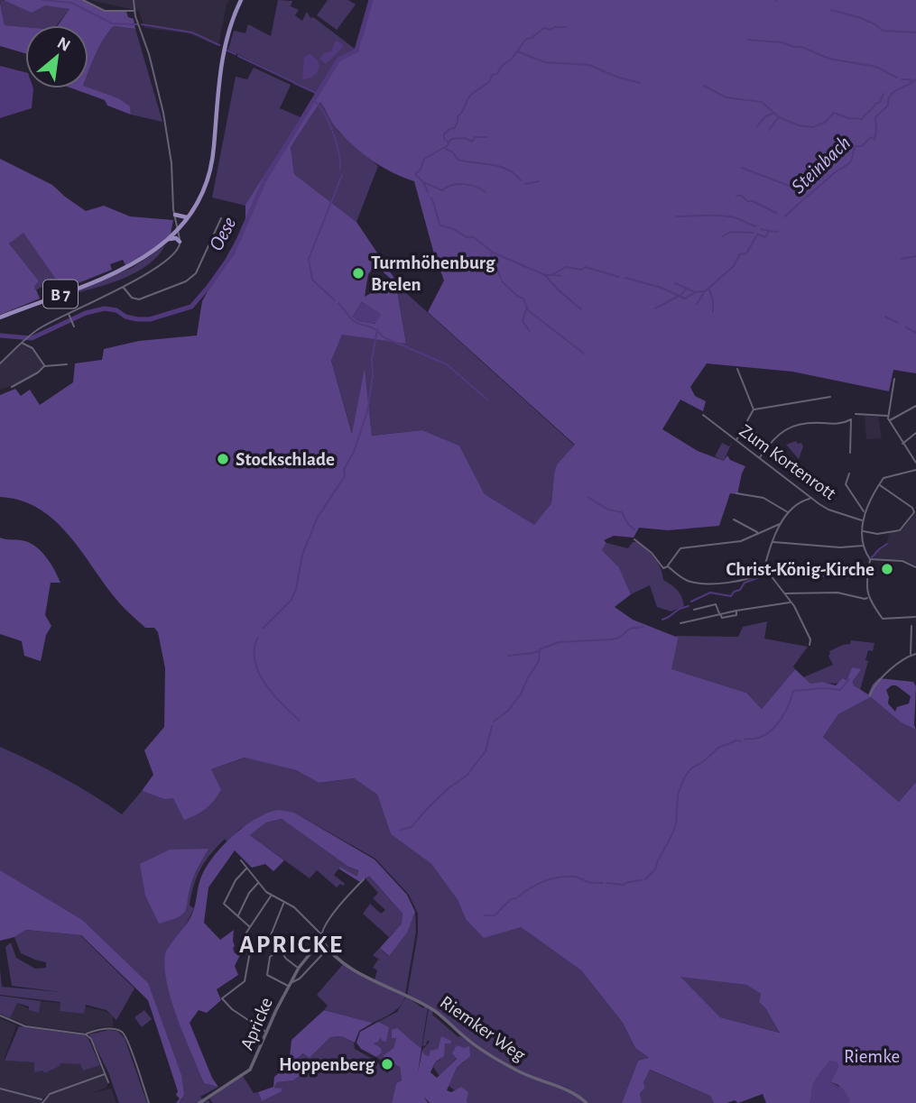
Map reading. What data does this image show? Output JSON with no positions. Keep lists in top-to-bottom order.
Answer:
{
  "streets": {
    "main road": ["B 7"],
    "street": ["Zum Kortenrott", "Apricke", "Riemker Weg"]
  },
  "crossings": [
    ["Apricke", "Riemker Weg"]
  ],
  "districts": ["APRICKE"],
  "water": ["Steinbach", "Oese"],
  "parks": ["Riemke"],
  "places": [
    "Turmhöhenburg Brelen",
    "Stockschlade",
    "Christ-König-Kirche",
    "Hoppenberg"
  ],
  "north": "top right"
}
